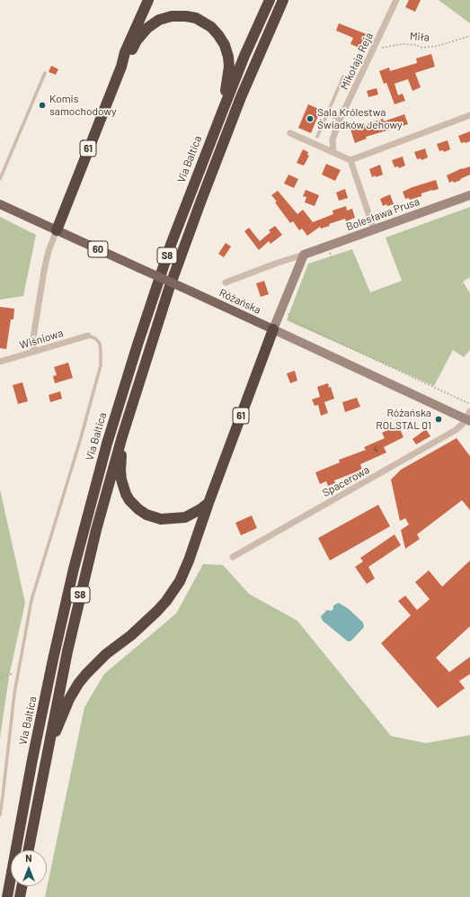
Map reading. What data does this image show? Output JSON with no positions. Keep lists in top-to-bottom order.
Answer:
{
  "streets": {
    "highway": ["61", "Via Baltica", "S8"],
    "main road": ["60", "Różańska"],
    "street": [
      "Mikołaja Reja",
      "Bolesława Prusa",
      "Wiśniowa",
      "Spacerowa"
    ],
    "path": ["Miła"]
  },
  "crossings": [
    ["Miła", "Mikołaja Reja"],
    ["61", "Różańska"],
    ["Różańska", "Spacerowa"]
  ],
  "places": ["Komis samochodowy", "Sala Królestwa Świadków Jehowy", "Różańska ROLSTAL 01"],
  "house_numbers": ["4"],
  "north": "top"
}
